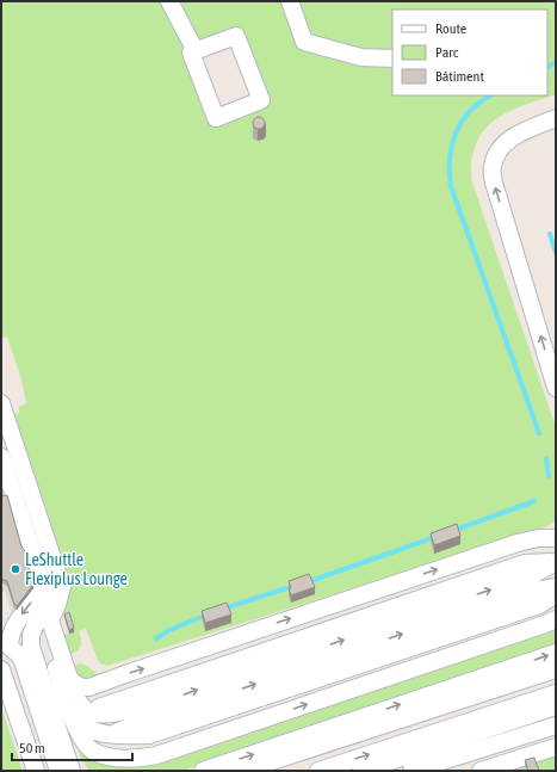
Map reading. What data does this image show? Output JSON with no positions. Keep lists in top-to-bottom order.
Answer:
{
  "places": ["LeShuttle Flexiplus Lounge"],
  "legend": ["Route", "Parc", "Bâtiment"],
  "scale_bar": "50 m"
}
